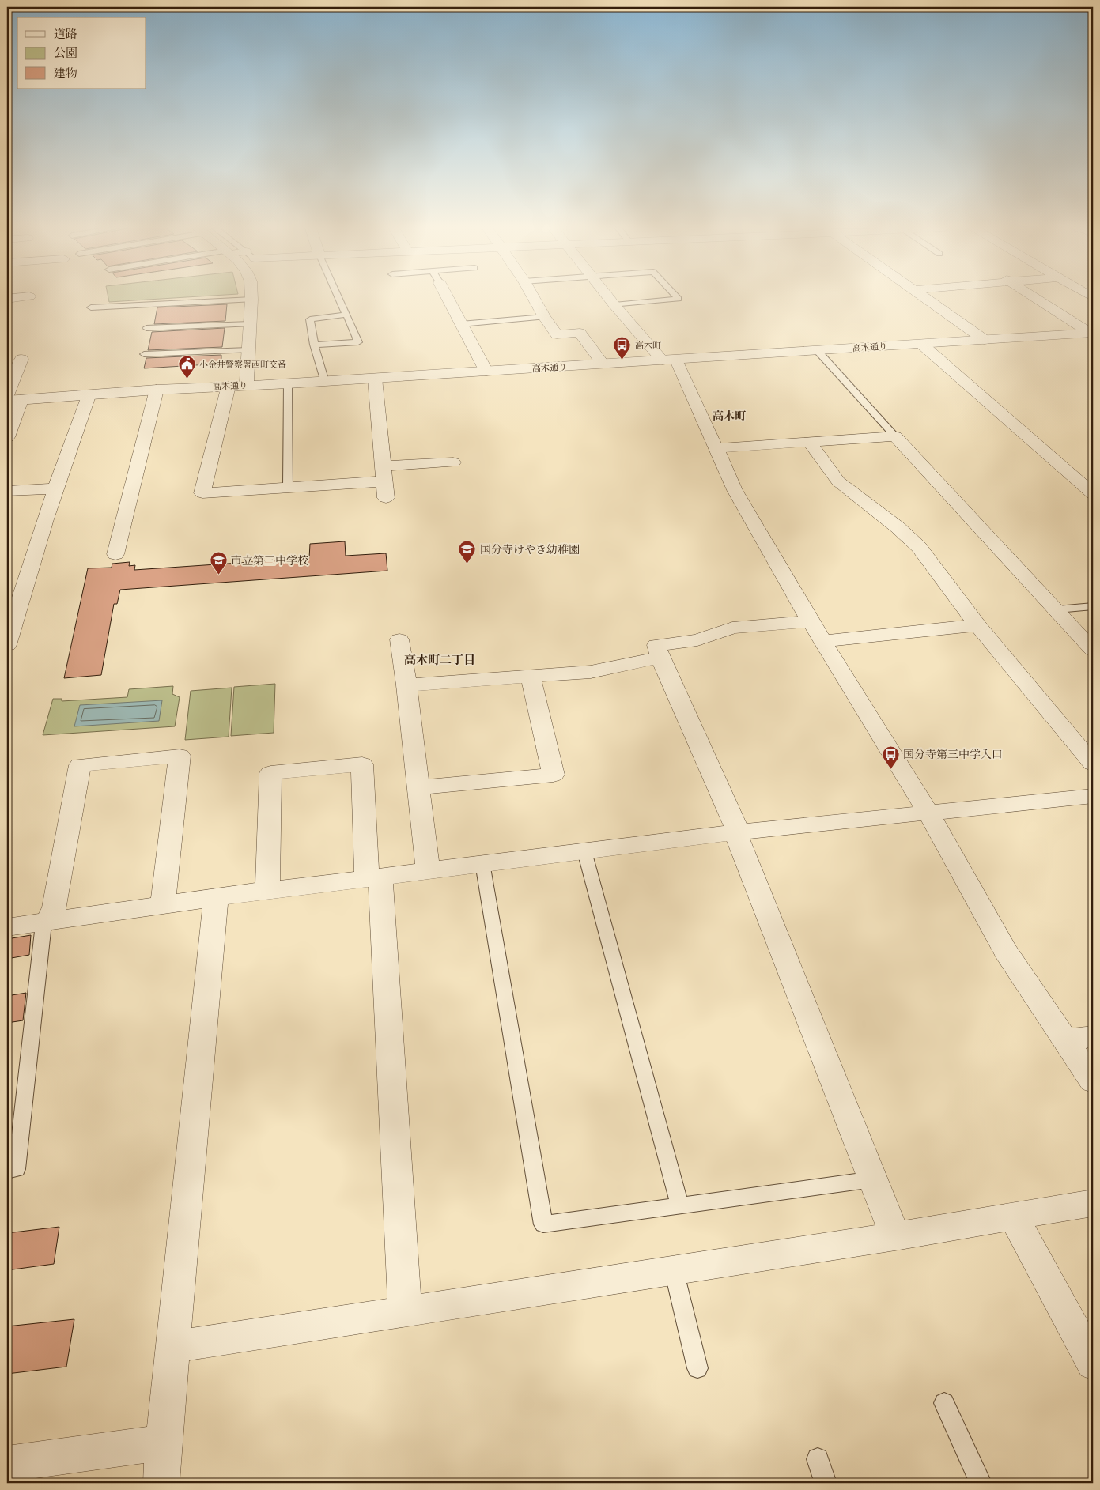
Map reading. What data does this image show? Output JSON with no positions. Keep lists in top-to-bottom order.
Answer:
{
  "streets": {
    "street": ["高木通り"]
  },
  "districts": ["高木町", "高木町二丁目"],
  "places": {
    "bus stop": ["高木町", "国分寺第三中学入口"],
    "public building": ["小金井警察署西町交番"],
    "school or university": ["国分寺けやき幼稚園", "市立第三中学校"]
  },
  "legend": ["道路", "公園", "建物"]
}
